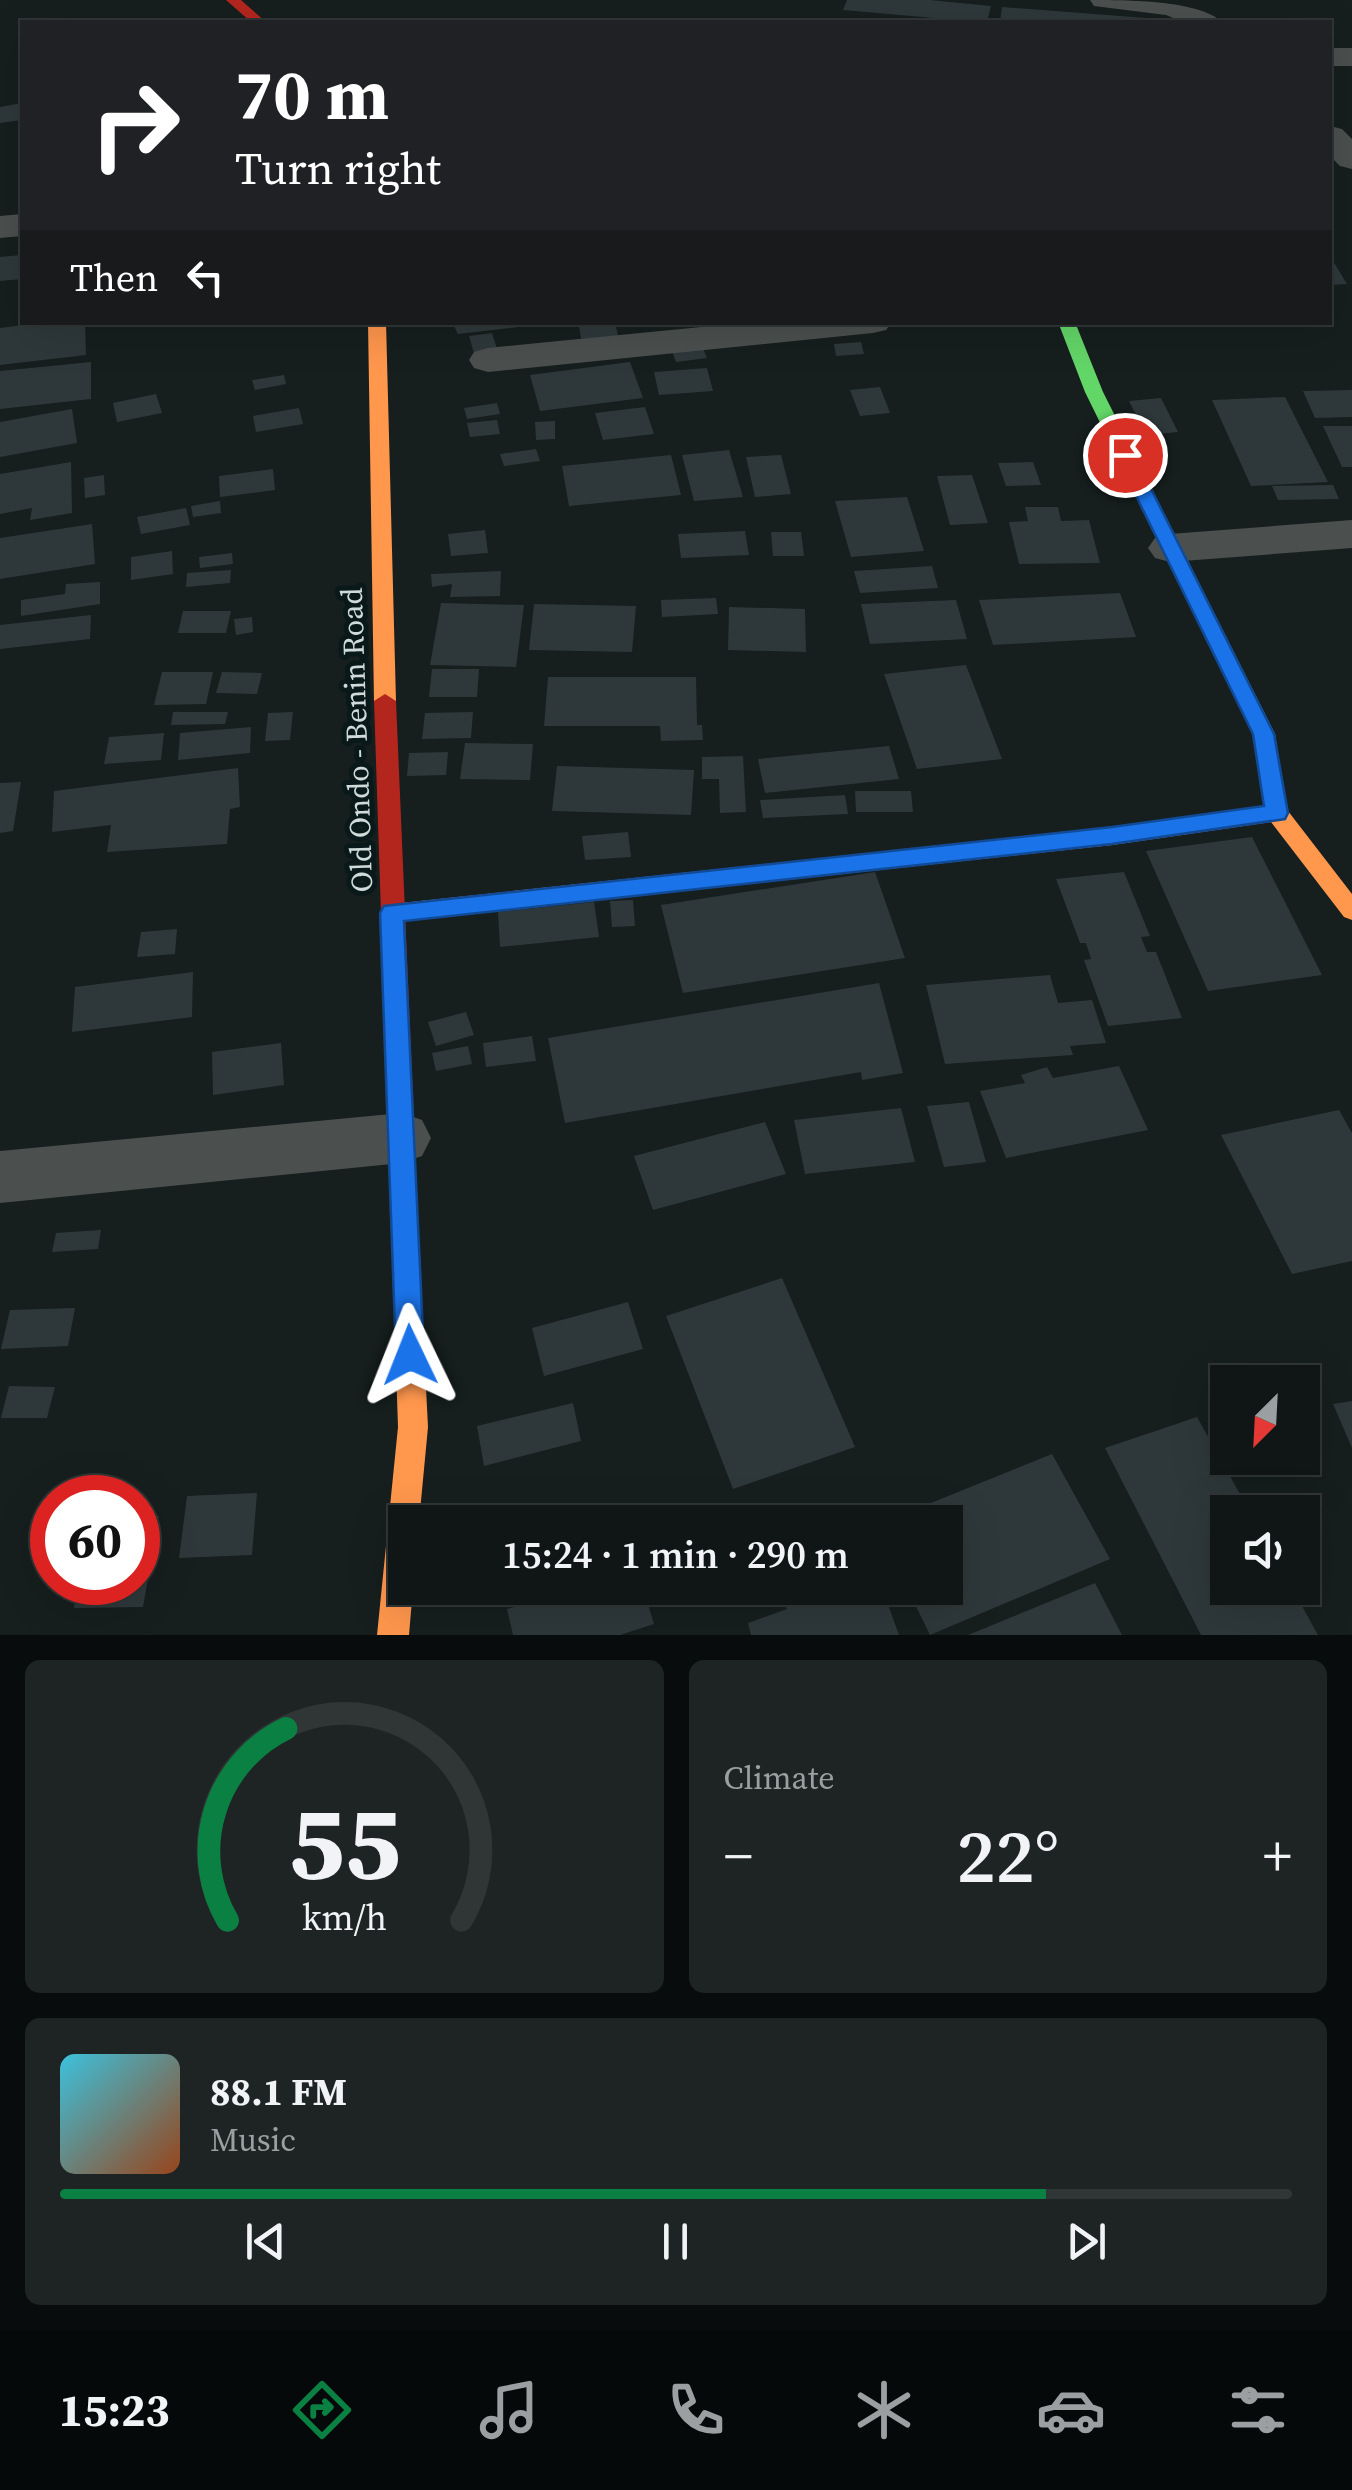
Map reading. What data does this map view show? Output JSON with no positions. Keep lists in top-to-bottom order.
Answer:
{
  "streets": {
    "street": ["Old Ondo - Benin Road"]
  },
  "north": "bottom left",
  "page": {
    "turn": ["70 m", "Turn right"],
    "then": "Then",
    "limit": "60",
    "trip": "15:24 · 1 min · 290 m",
    "tile": "Climate",
    "heat": ["−", "22°", "+"],
    "song": ["88.1 FM", "Music"],
    "tabs": "15:23",
    "gauge": ["55", "km/h"]
  }
}
